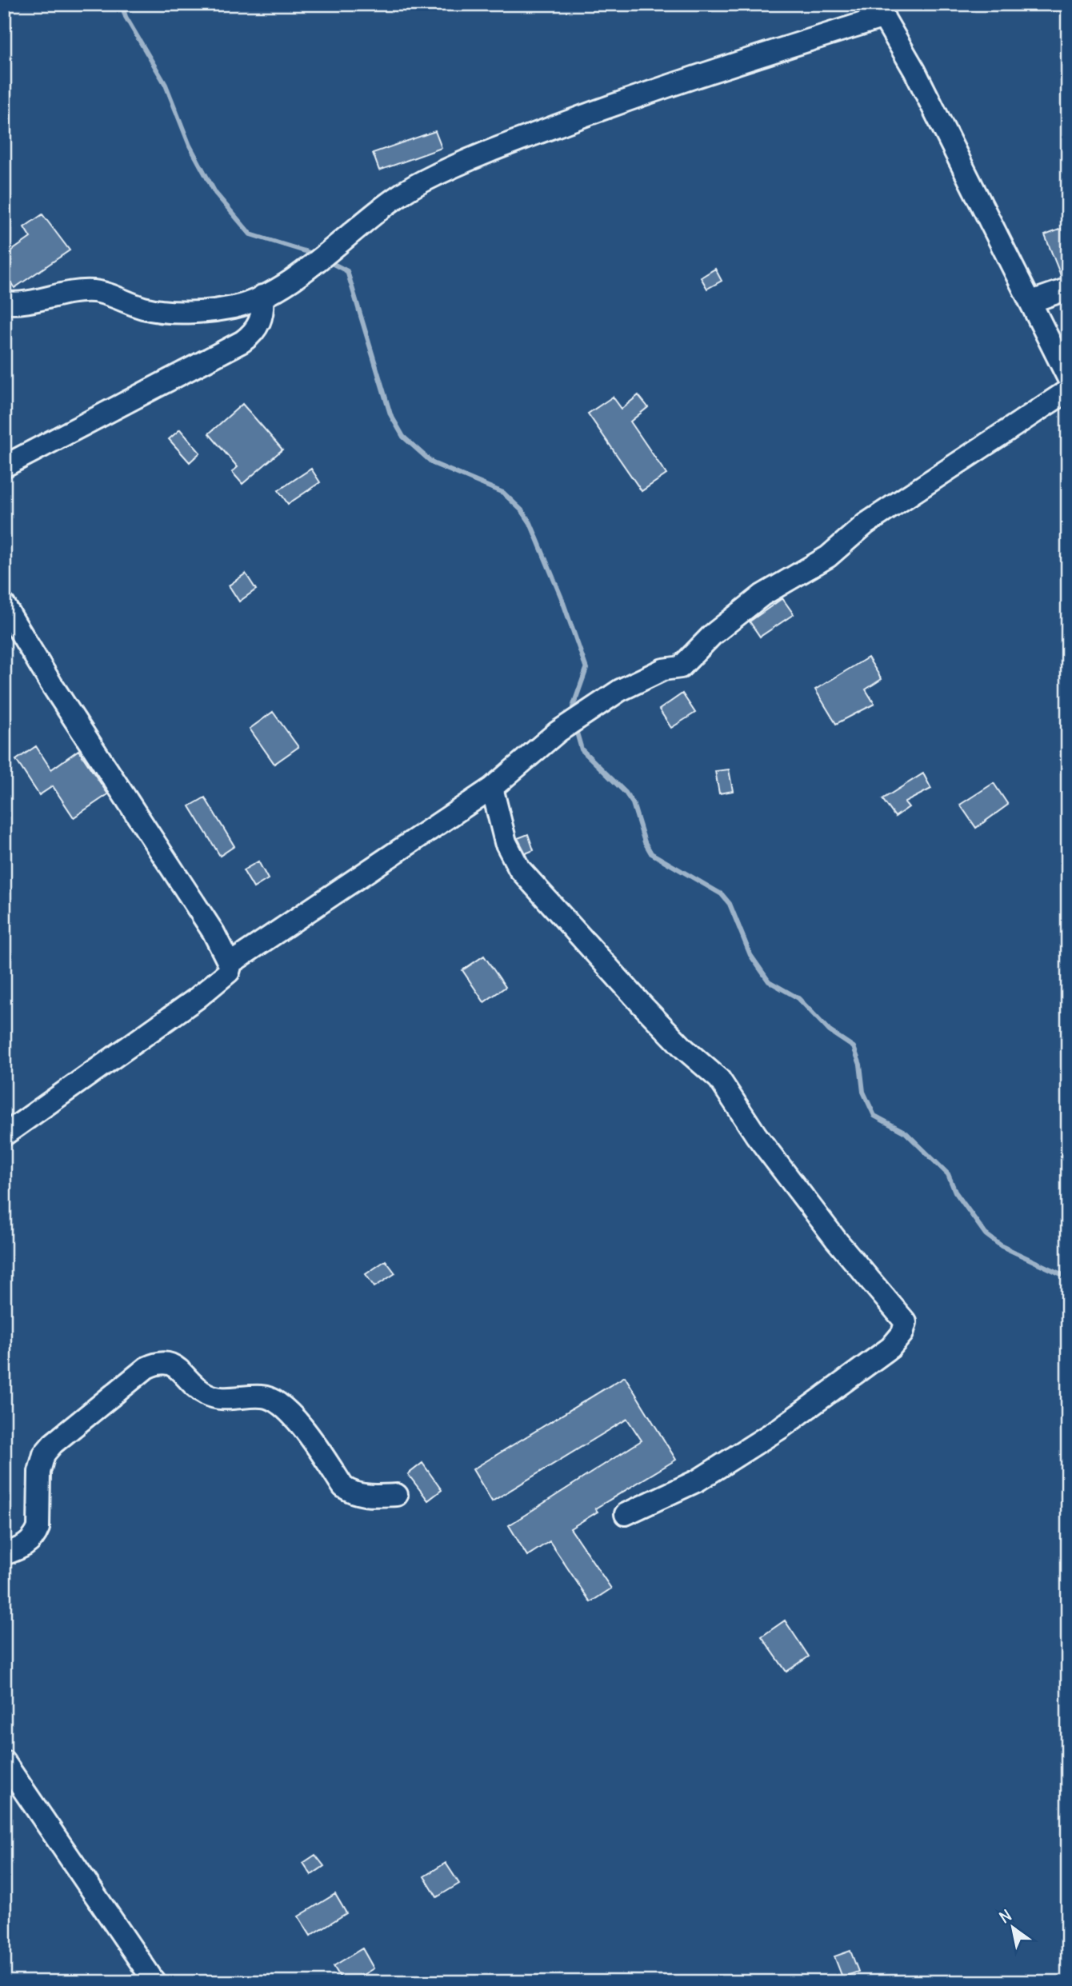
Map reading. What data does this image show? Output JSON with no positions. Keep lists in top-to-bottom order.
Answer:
{
  "north": "top left"
}
